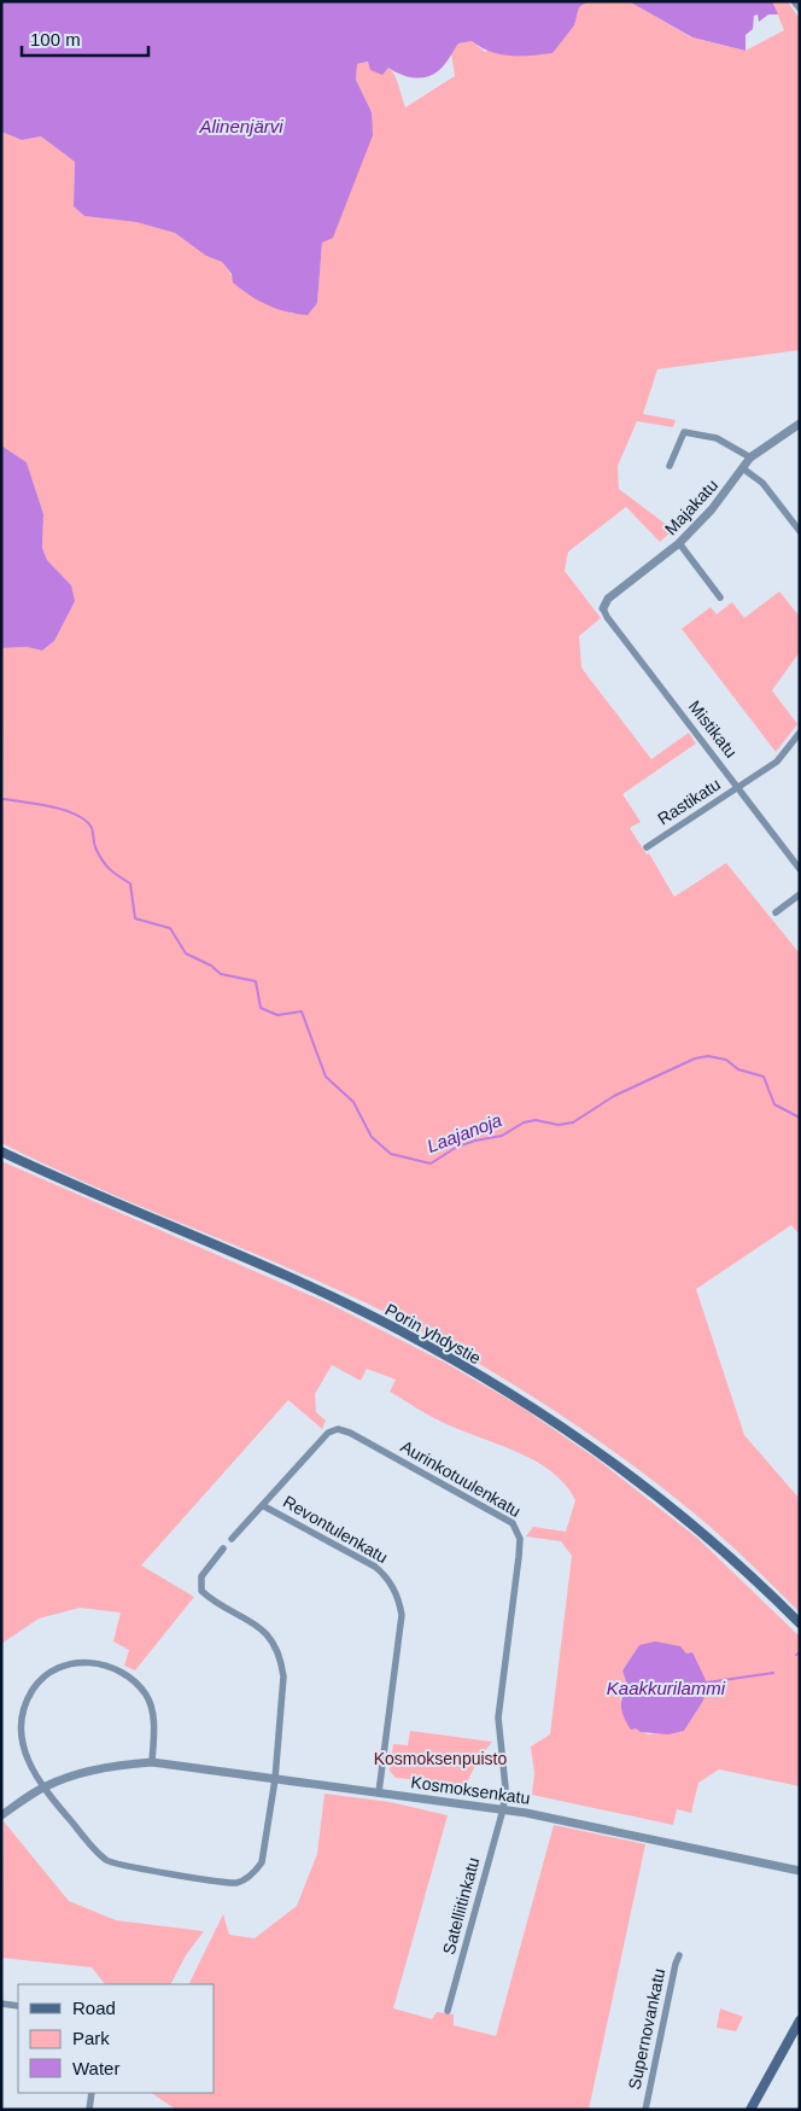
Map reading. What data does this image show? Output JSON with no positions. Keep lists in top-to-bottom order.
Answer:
{
  "streets": {
    "main road": ["Porin yhdystie"],
    "street": [
      "Majakatu",
      "Mistikatu",
      "Rastikatu",
      "Aurinkotuulenkatu",
      "Revontulenkatu",
      "Kosmoksenkatu",
      "Satelliitinkatu",
      "Supernovankatu"
    ]
  },
  "crossings": [
    ["Majakatu", "Mistikatu"],
    ["Mistikatu", "Rastikatu"],
    ["Aurinkotuulenkatu", "Revontulenkatu"],
    ["Aurinkotuulenkatu", "Kosmoksenkatu"],
    ["Aurinkotuulenkatu", "Satelliitinkatu"],
    ["Revontulenkatu", "Kosmoksenkatu"],
    ["Kosmoksenkatu", "Satelliitinkatu"]
  ],
  "water": ["Alinenjärvi", "Laajanoja", "Kaakkurilammi"],
  "parks": ["Kosmoksenpuisto"],
  "legend": ["Road", "Park", "Water"],
  "scale_bar": "100 m"
}
